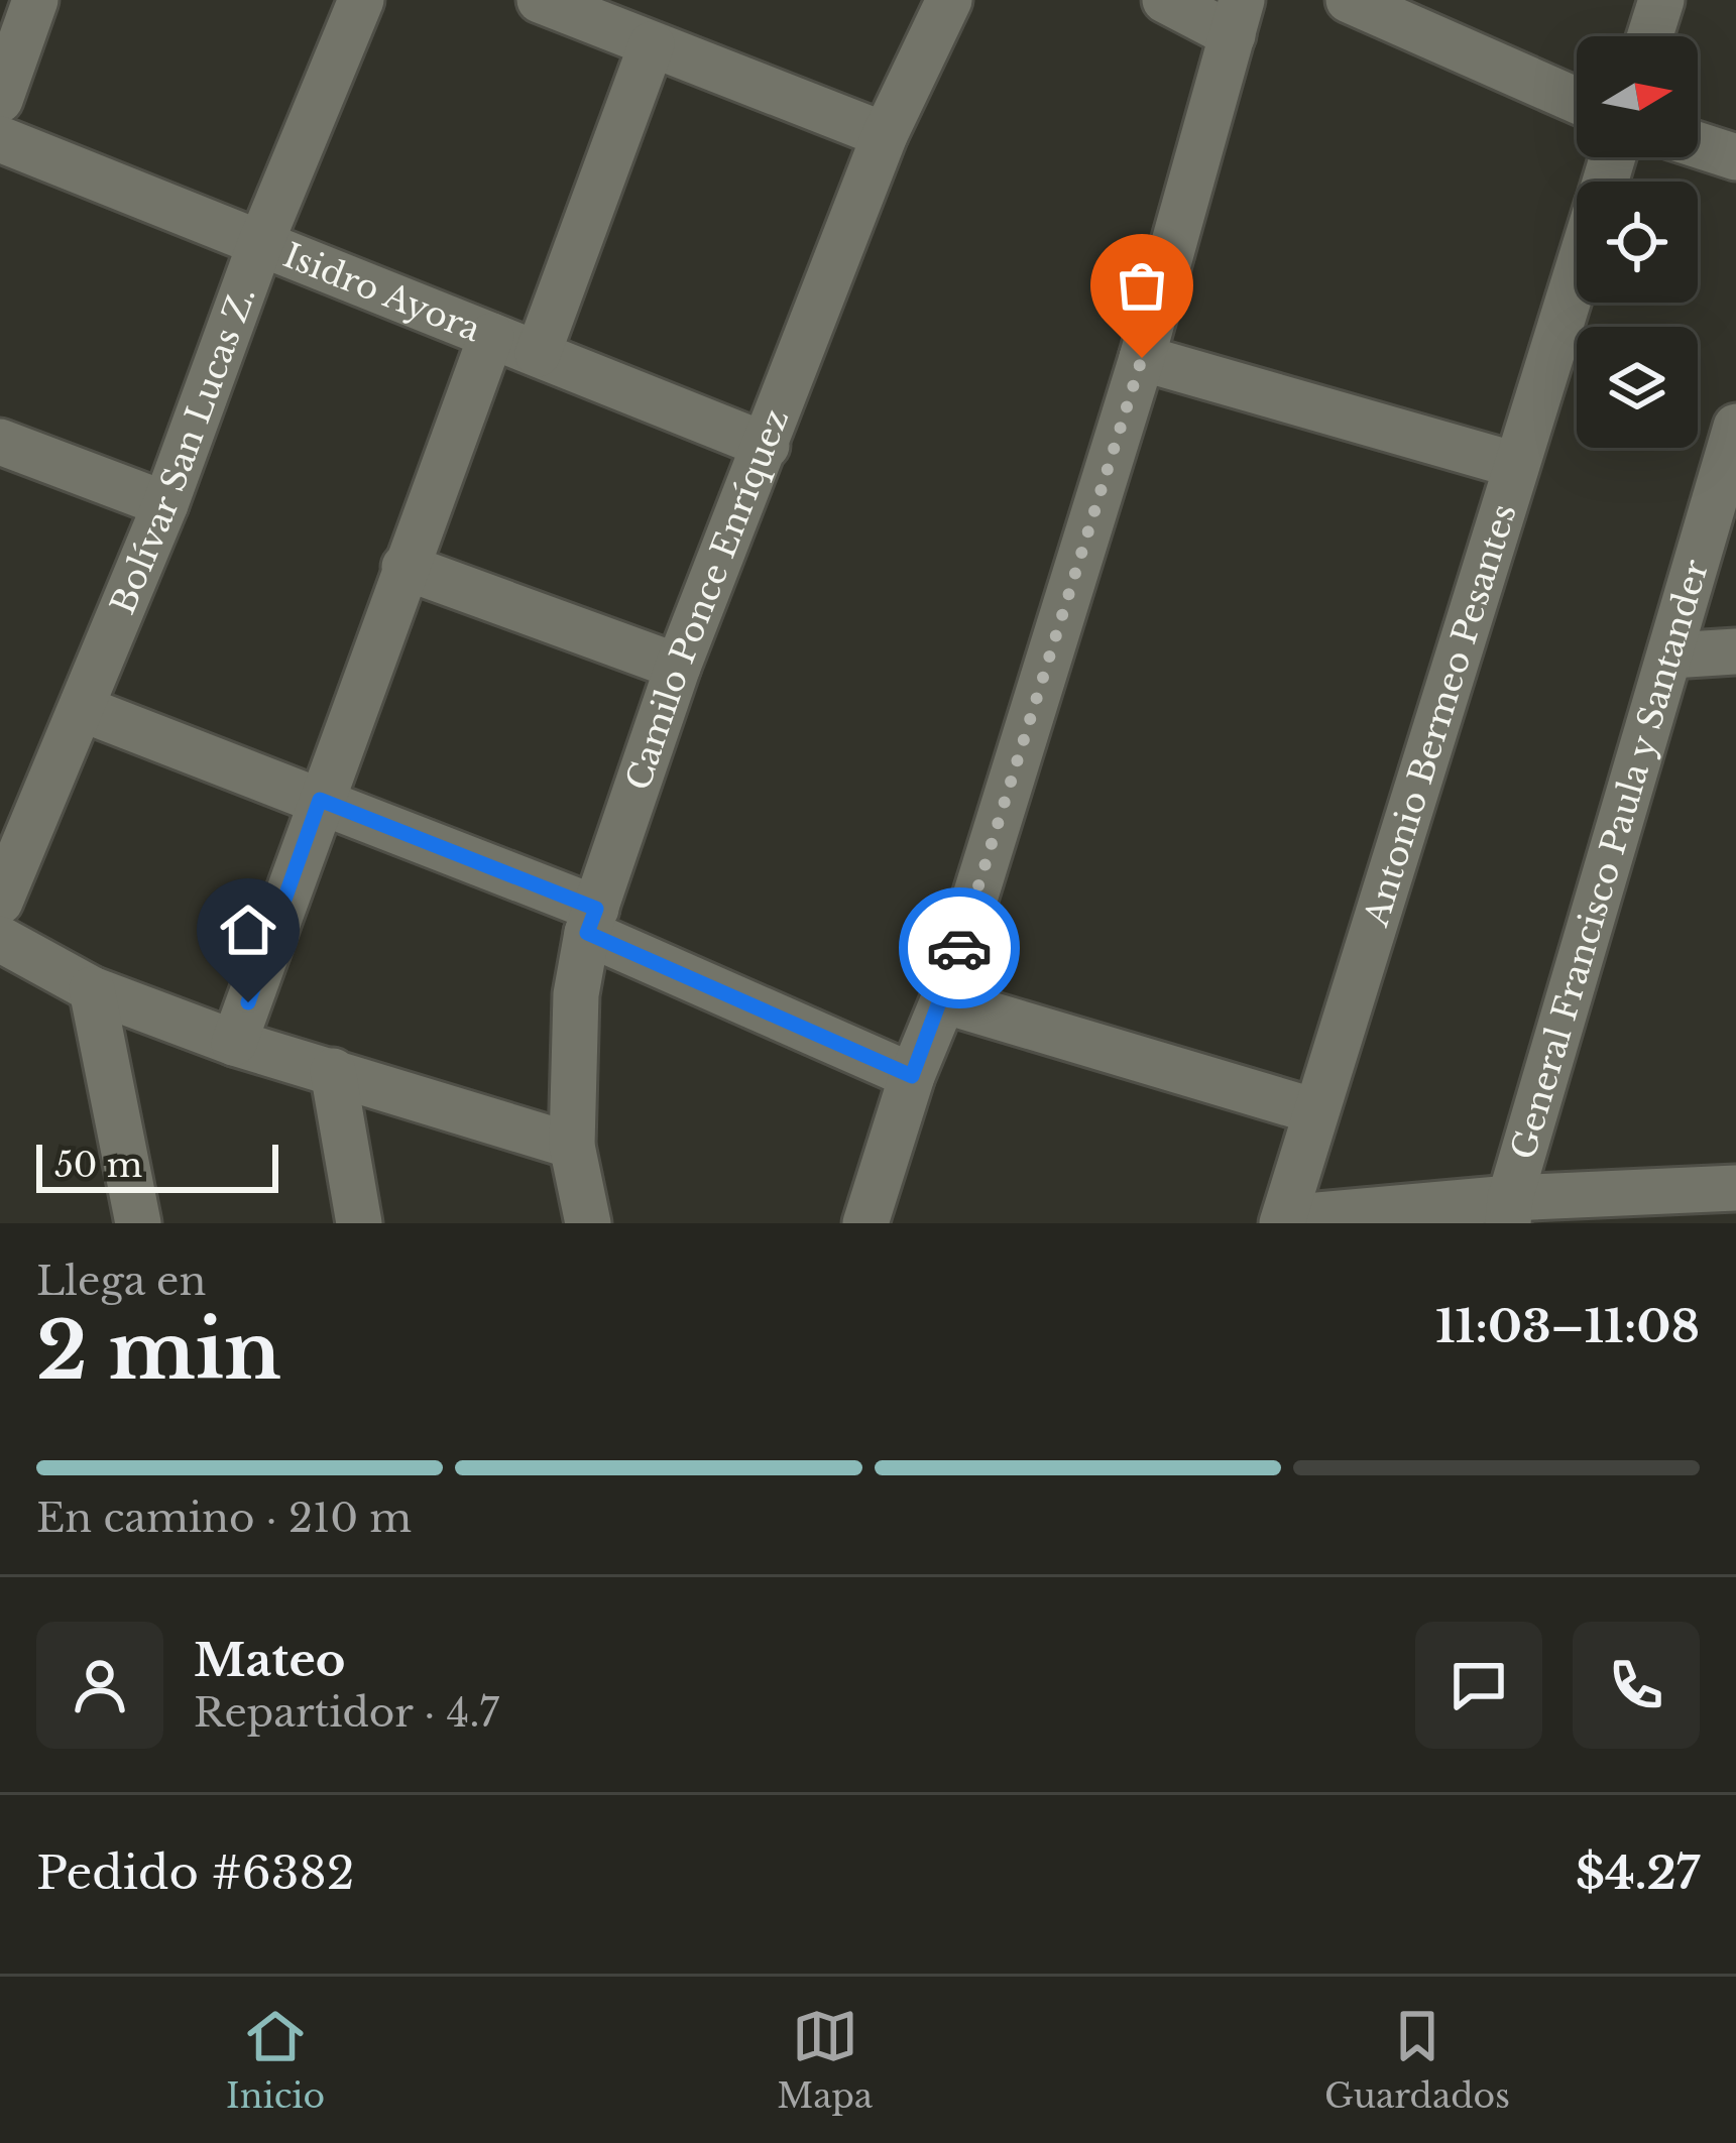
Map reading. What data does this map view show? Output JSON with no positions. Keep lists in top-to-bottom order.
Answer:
{
  "streets": {
    "street": [
      "Isidro Ayora",
      "Bolívar San Lucas Z.",
      "Camilo Ponce Enríquez",
      "Antonio Bermeo Pesantes",
      "General Francisco Paula y Santander"
    ]
  },
  "crossings": [
    ["Isidro Ayora", "Bolívar San Lucas Z."],
    ["Isidro Ayora", "Camilo Ponce Enríquez"]
  ],
  "scale_bar": "50 m",
  "north": "right",
  "page": {
    "scale": "50 m",
    "heading": ["2 min", "Llega en", "11:03–11:08"],
    "panel": [
      "Mateo",
      "Repartidor · 4.7",
      "Pedido #6382",
      "$4.27"
    ],
    "bar": "En camino · 210 m",
    "tabs": ["Inicio", "Mapa", "Guardados"]
  }
}
